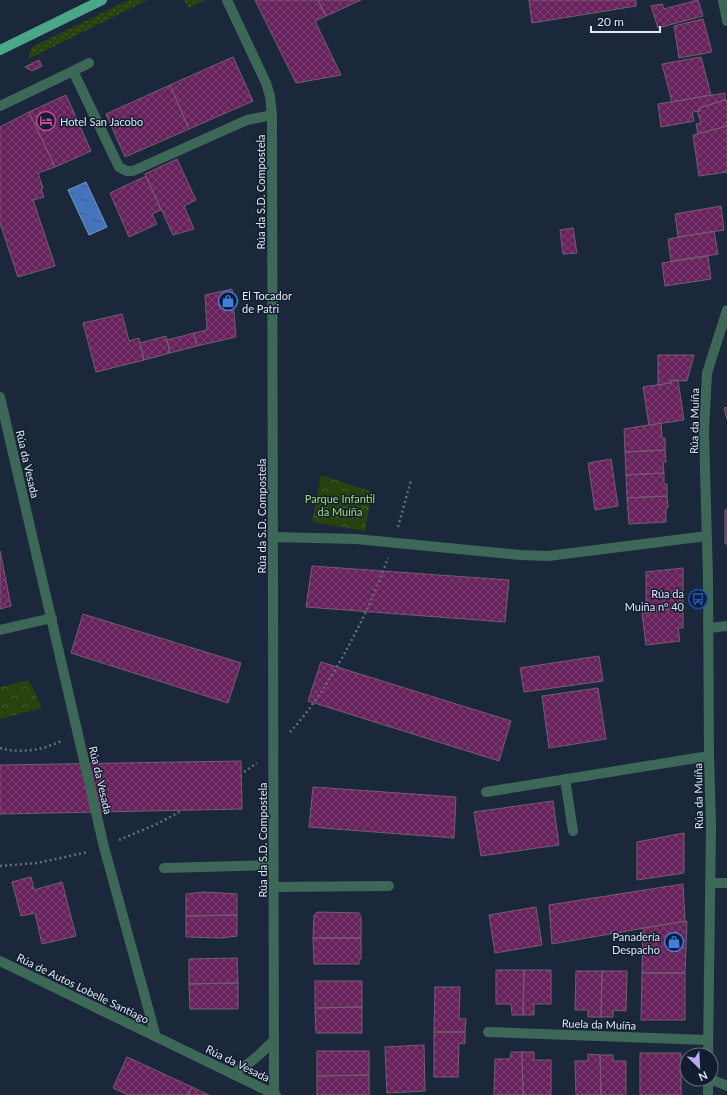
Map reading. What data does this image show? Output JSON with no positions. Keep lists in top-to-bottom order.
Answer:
{
  "streets": {
    "street": [
      "Rúa da S.D. Compostela",
      "Rúa da Muíña",
      "Rúa da Vesada",
      "Rúa de Autos Lobelle Santiago",
      "Ruela da Muíña"
    ]
  },
  "crossings": [
    ["Rúa da S.D. Compostela", "Rúa da Vesada"],
    ["Rúa da Muíña", "Ruela da Muíña"],
    ["Rúa da Vesada", "Rúa de Autos Lobelle Santiago"]
  ],
  "parks": ["Parque Infantil da Muíña"],
  "places": {
    "hotel": ["Hotel San Jacobo"],
    "shop": ["El Tocador de Patri", "Panadería Despacho"],
    "bus stop": ["Rúa da Muiña nº 40"]
  },
  "scale_bar": "20 m",
  "north": "bottom right"
}
